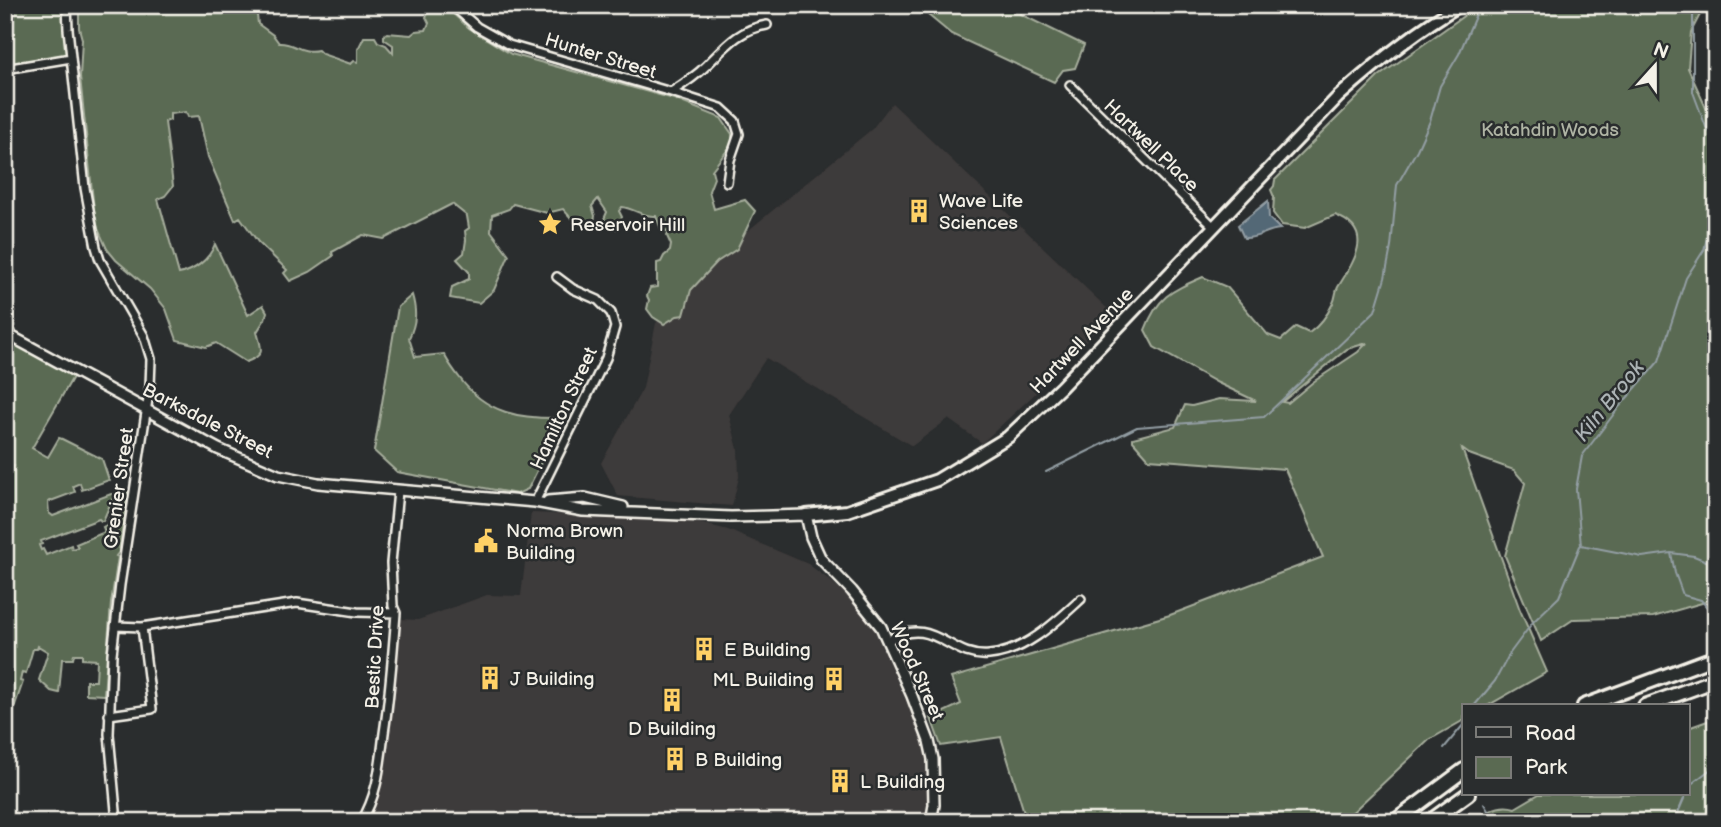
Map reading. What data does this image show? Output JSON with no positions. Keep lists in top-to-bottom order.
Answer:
{
  "streets": {
    "main road": ["Hartwell Avenue"],
    "street": [
      "Hunter Street",
      "Hartwell Place",
      "Hamilton Street",
      "Barksdale Street",
      "Grenier Street",
      "Bestic Drive",
      "Wood Street"
    ]
  },
  "crossings": [
    ["Hartwell Place", "Hartwell Avenue"],
    ["Hartwell Avenue", "Barksdale Street"],
    ["Hartwell Avenue", "Wood Street"],
    ["Hamilton Street", "Barksdale Street"],
    ["Barksdale Street", "Grenier Street"],
    ["Barksdale Street", "Bestic Drive"]
  ],
  "water": ["Kiln Brook"],
  "parks": ["Katahdin Woods"],
  "places": {
    "building": [
      "Wave Life Sciences",
      "E Building",
      "J Building",
      "ML Building",
      "D Building",
      "B Building",
      "L Building"
    ],
    "place": ["Reservoir Hill"],
    "public building": ["Norma Brown Building"]
  },
  "legend": ["Road", "Park"],
  "north": "top"
}
